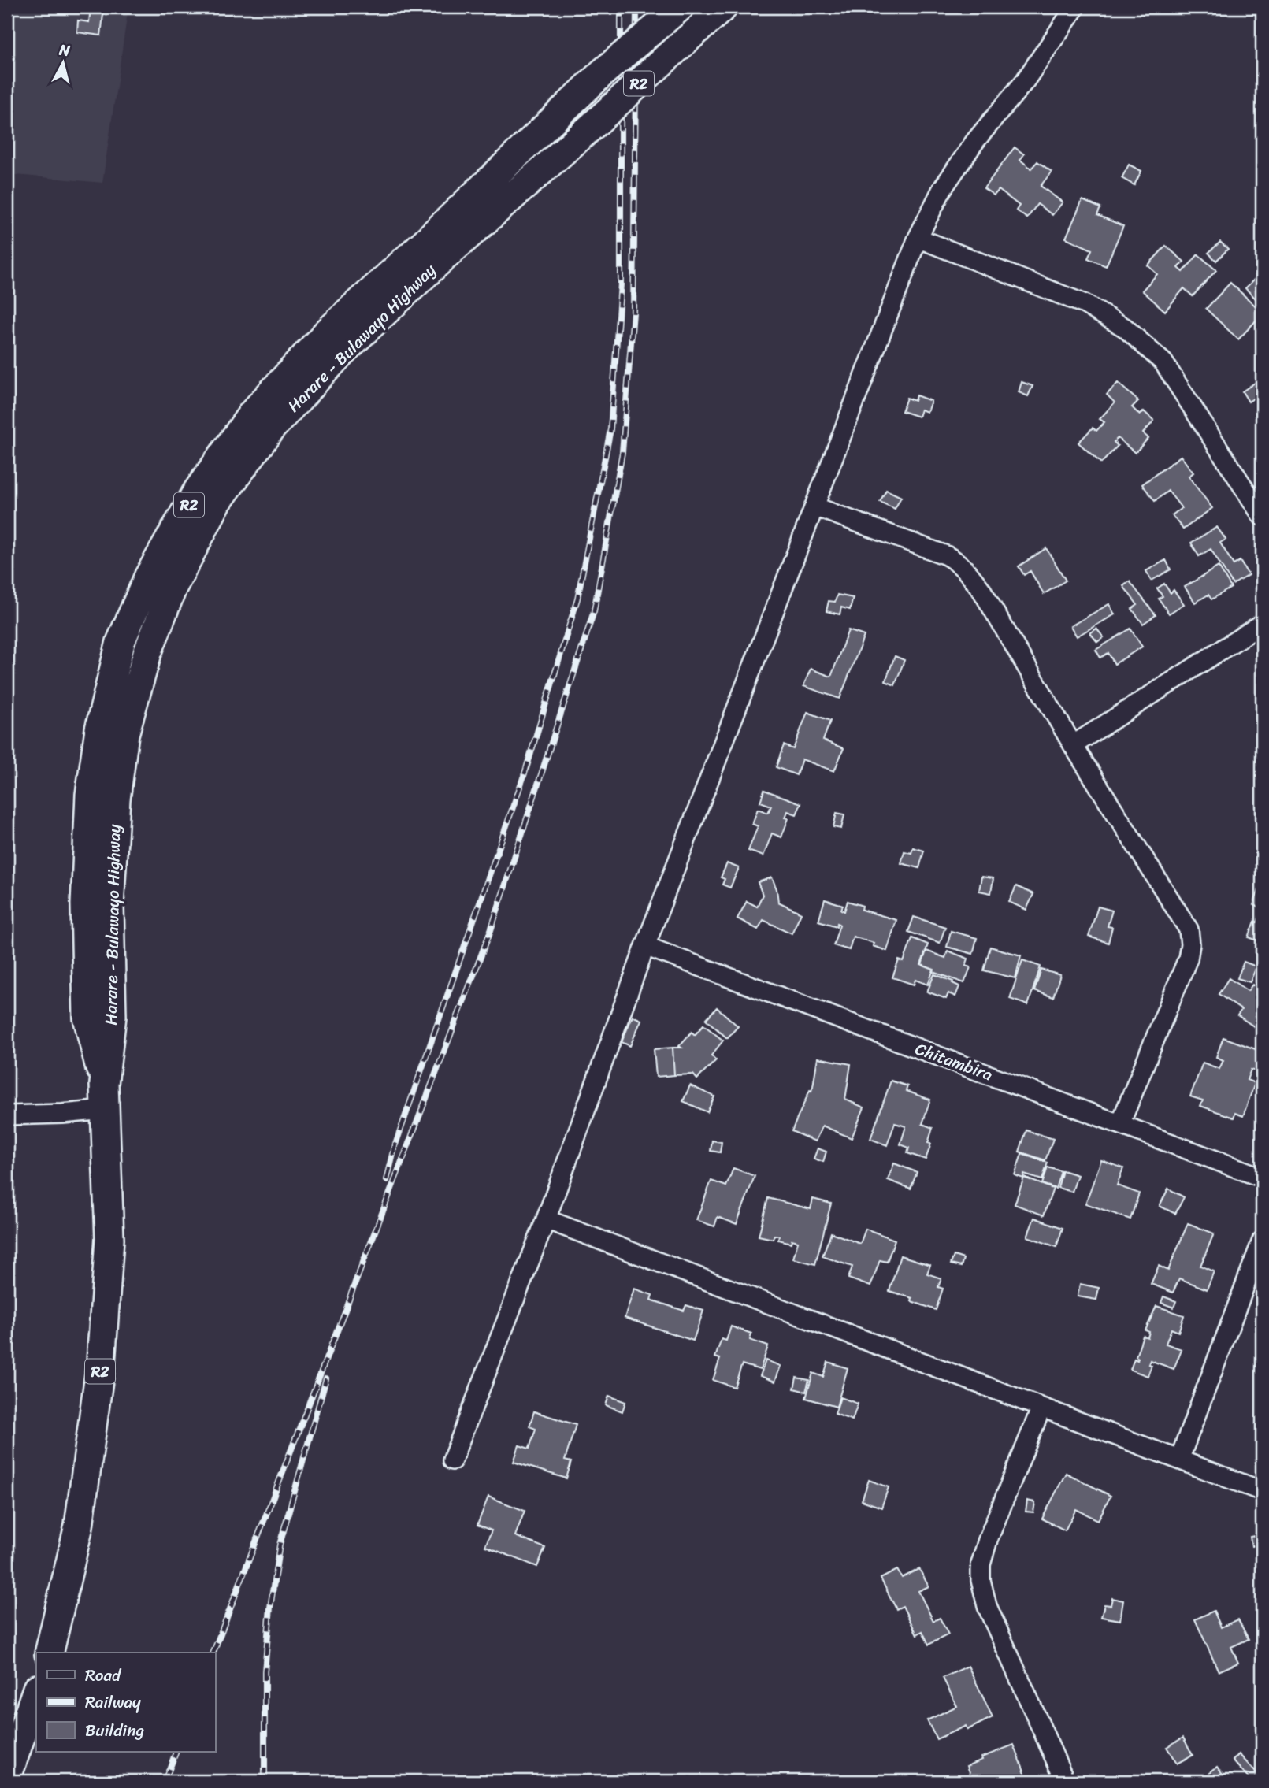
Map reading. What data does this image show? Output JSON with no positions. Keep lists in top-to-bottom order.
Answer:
{
  "streets": {
    "highway": ["R2", "Harare - Bulawayo Highway"],
    "street": ["Chitambira"]
  },
  "legend": ["Road", "Railway", "Building"],
  "north": "top"
}
